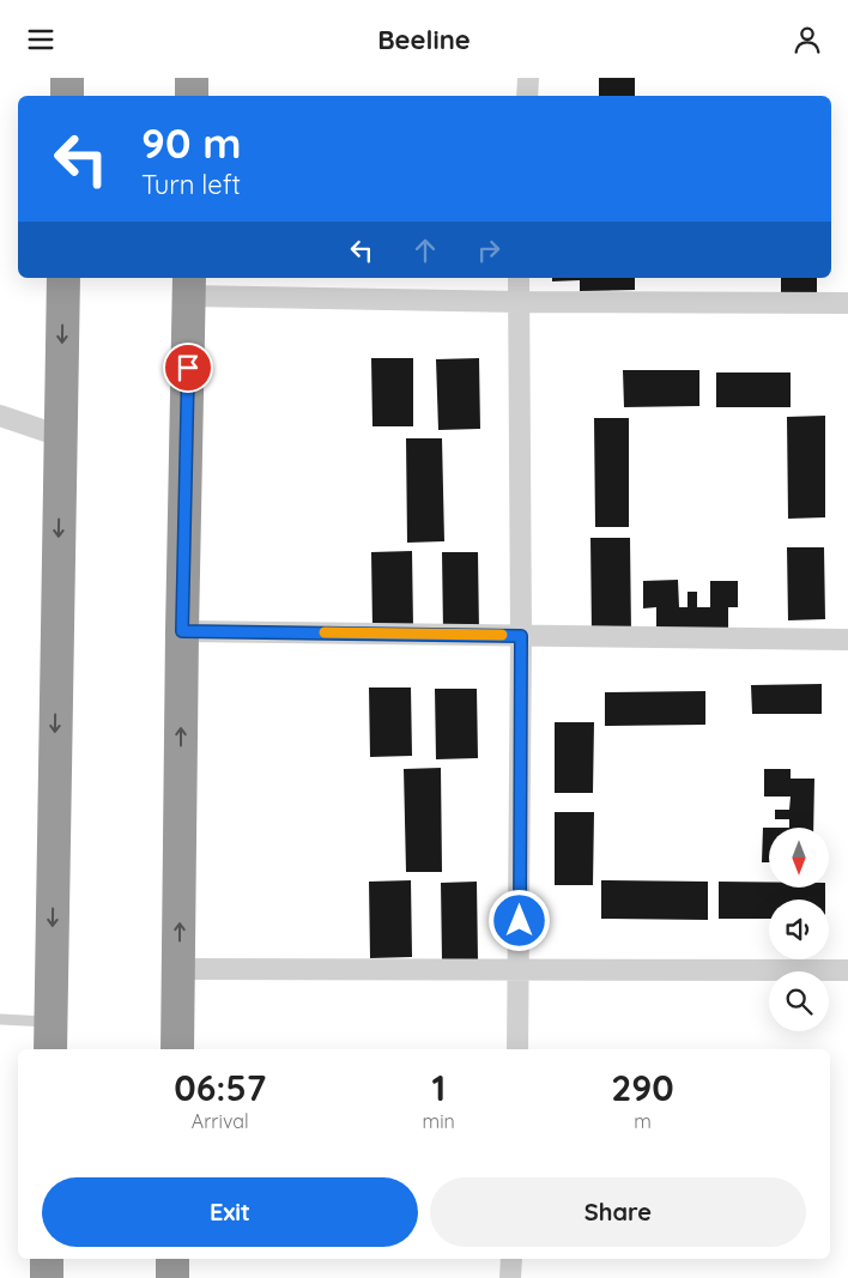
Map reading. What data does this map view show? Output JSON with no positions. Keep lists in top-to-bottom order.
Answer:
{
  "north": "bottom",
  "page": {
    "header": "Beeline",
    "turn": ["90 m", "Turn left"],
    "eta": [
      "06:57",
      "Arrival",
      "1",
      "min",
      "290",
      "m"
    ],
    "buttons": ["Exit", "Share"]
  }
}
